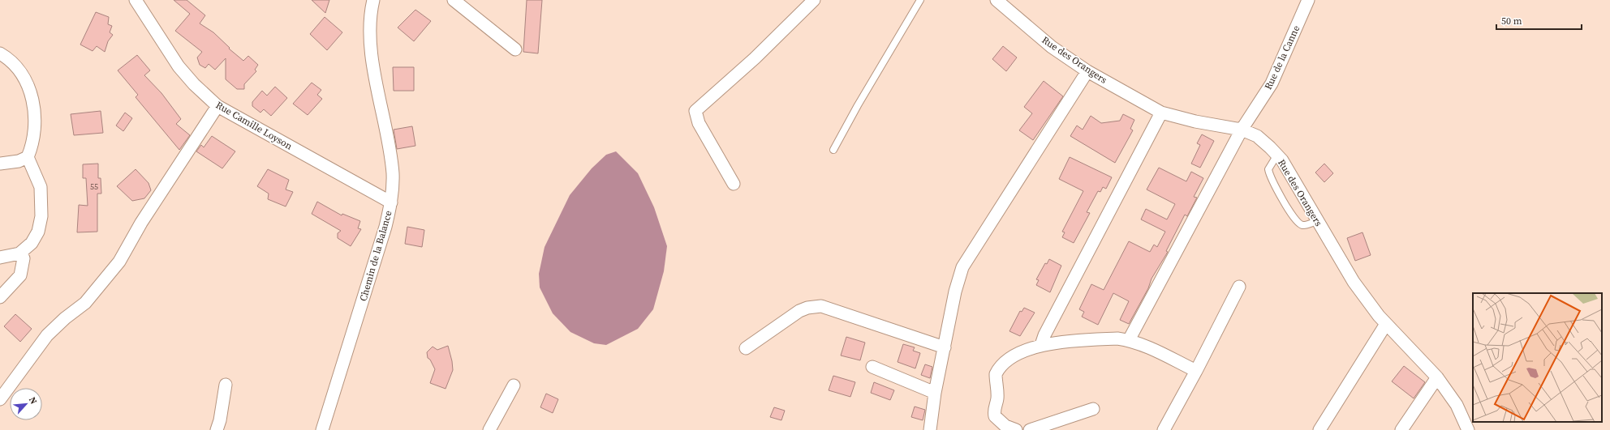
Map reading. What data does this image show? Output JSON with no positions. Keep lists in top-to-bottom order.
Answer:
{
  "streets": {
    "street": [
      "Rue de la Canne",
      "Rue des Orangers",
      "Rue Camille Loyson",
      "Chemin de la Balance"
    ]
  },
  "crossings": [
    ["Rue de la Canne", "Rue des Orangers"],
    ["Rue Camille Loyson", "Chemin de la Balance"]
  ],
  "house_numbers": ["55"],
  "scale_bar": "50 m",
  "north": "top right"
}
